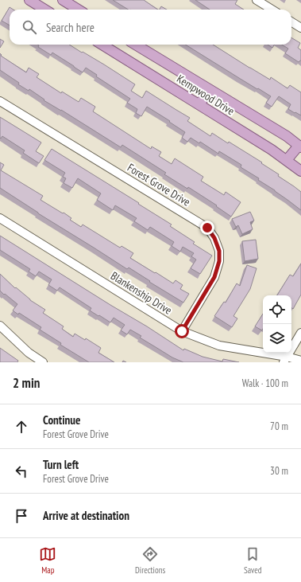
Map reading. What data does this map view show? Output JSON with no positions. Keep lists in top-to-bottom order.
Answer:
{
  "streets": {
    "main road": ["Kempwood Drive"],
    "street": ["Forest Grove Drive", "Blankenship Drive"]
  },
  "crossings": [
    ["Forest Grove Drive", "Blankenship Drive"]
  ],
  "page": {
    "search": "Search here",
    "heading": ["2 min", "Walk · 100 m"],
    "list": [
      ["Continue", "Forest Grove Drive", "70 m"],
      ["Turn left", "Forest Grove Drive", "30 m"],
      "Arrive at destination"
    ],
    "nav": ["Map", "Directions", "Saved"]
  }
}
